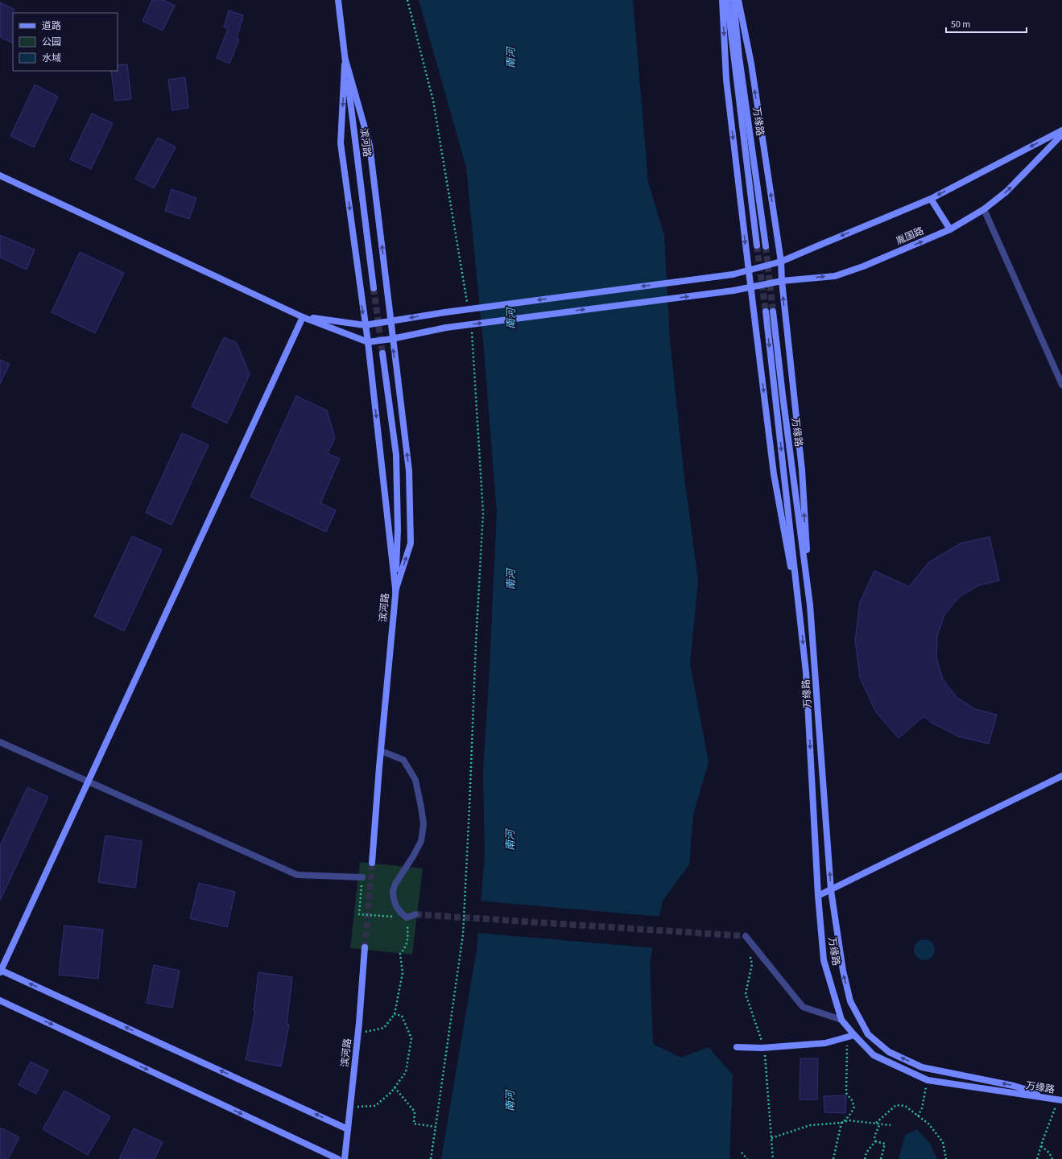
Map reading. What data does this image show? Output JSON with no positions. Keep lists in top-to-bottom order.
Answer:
{
  "streets": {
    "main road": ["万缘路", "滨河路", "胤国路"]
  },
  "water": ["南河"],
  "legend": ["道路", "公园", "水域"],
  "scale_bar": "50 m"
}
